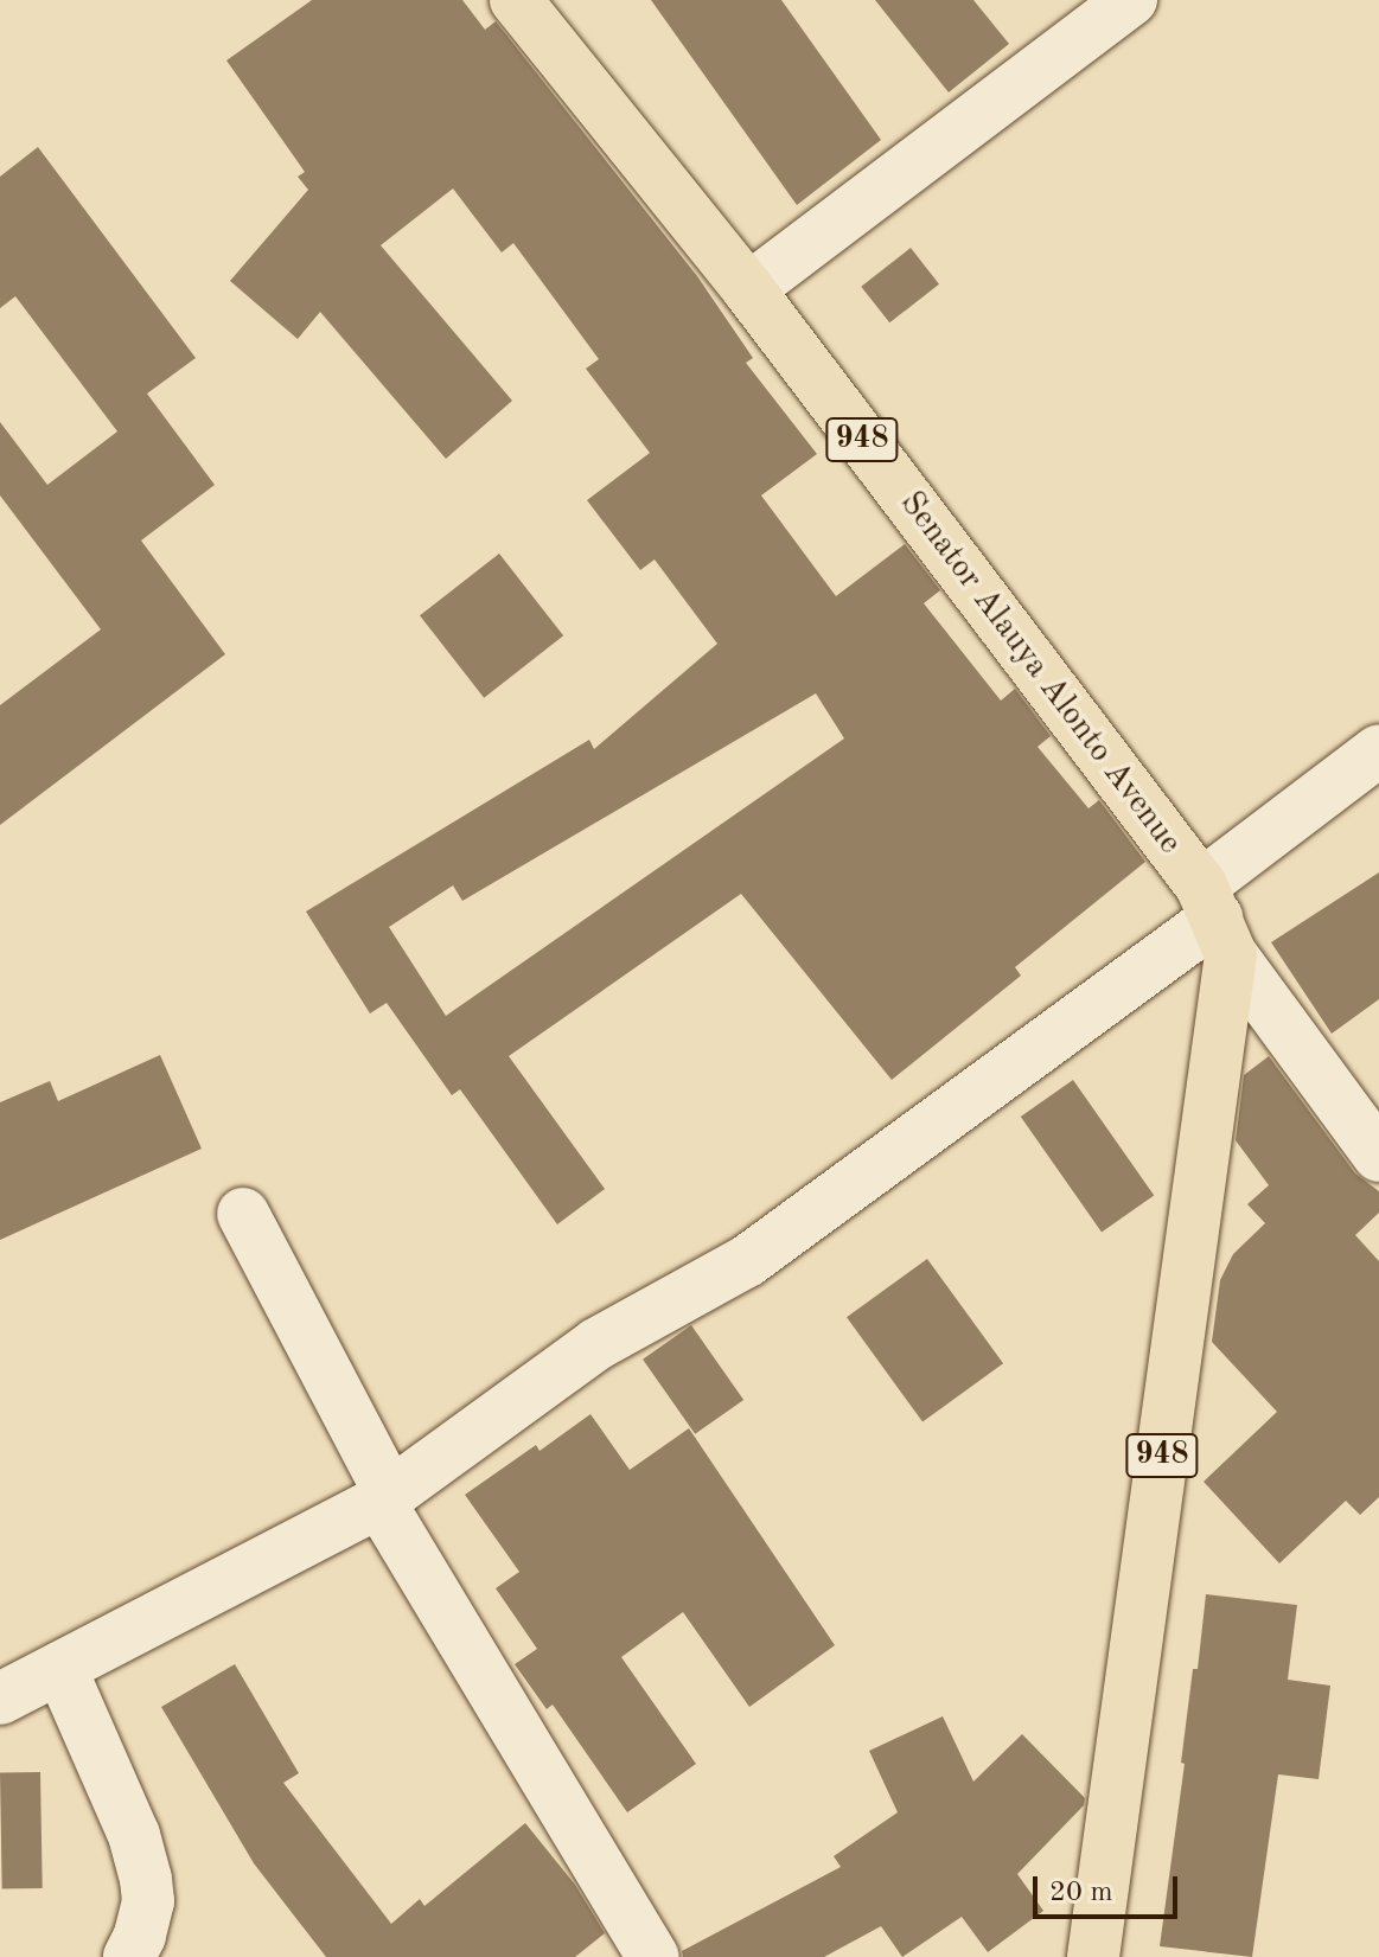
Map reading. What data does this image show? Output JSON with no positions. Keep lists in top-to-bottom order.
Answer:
{
  "streets": {
    "main road": ["948", "Senator Alauya Alonto Avenue"]
  },
  "crossings": [
    ["948", "Senator Alauya Alonto Avenue"]
  ],
  "scale_bar": "20 m"
}
